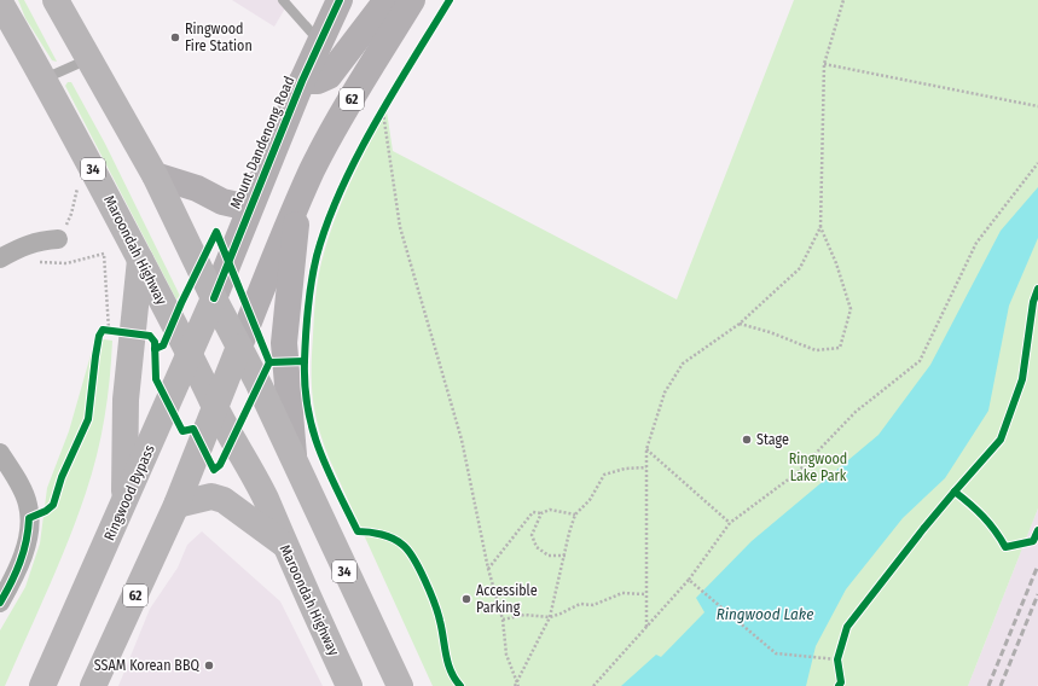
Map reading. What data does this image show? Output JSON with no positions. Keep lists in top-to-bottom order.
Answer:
{
  "streets": {
    "highway": [
      "62",
      "34",
      "Maroondah Highway",
      "Ringwood Bypass"
    ],
    "main road": ["Mount Dandenong Road"]
  },
  "crossings": [
    ["62", "34"],
    ["62", "Maroondah Highway"],
    ["Mount Dandenong Road", "34"],
    ["Mount Dandenong Road", "Ringwood Bypass"],
    ["34", "Ringwood Bypass"],
    ["Maroondah Highway", "Ringwood Bypass"]
  ],
  "water": ["Ringwood Lake"],
  "parks": ["Ringwood Lake Park"],
  "places": [
    "Ringwood Fire Station",
    "Stage",
    "Accessible Parking",
    "SSAM Korean BBQ"
  ]
}
